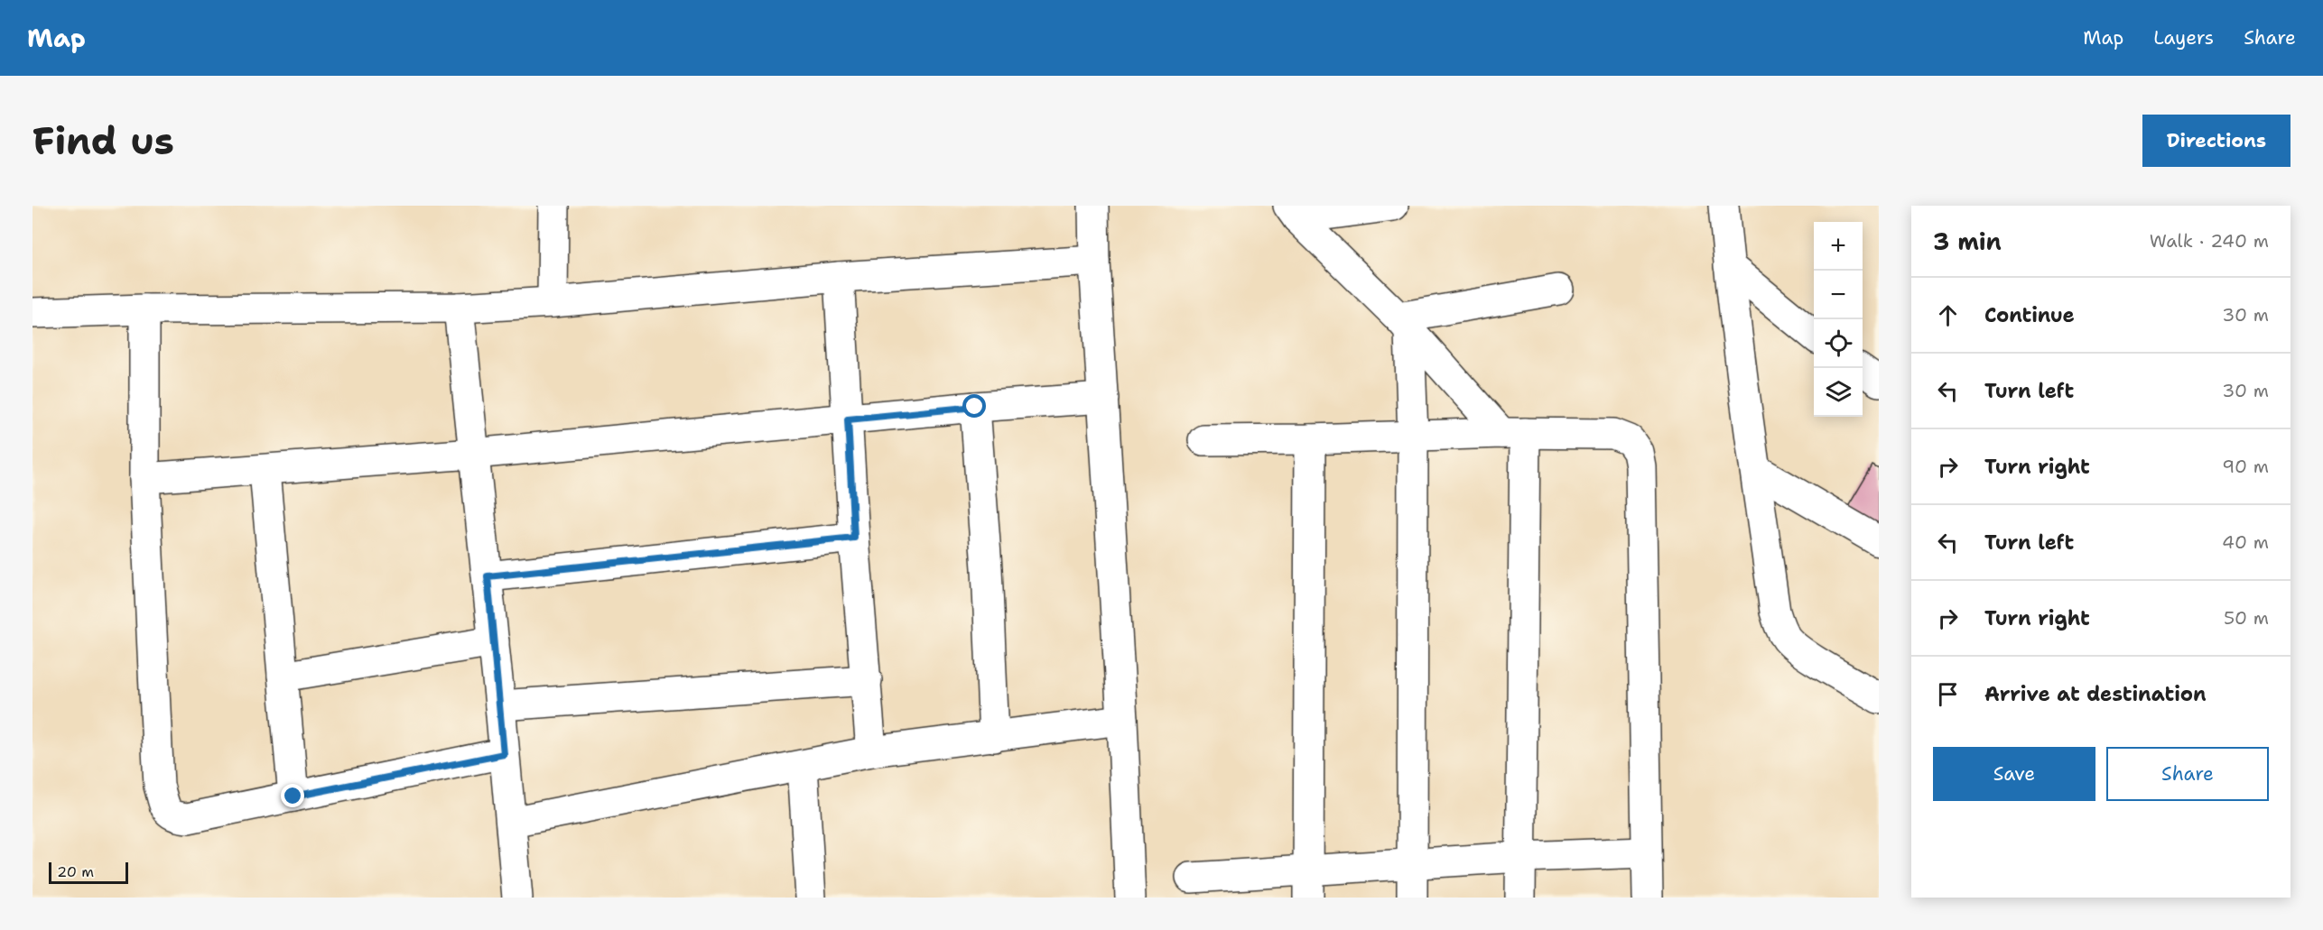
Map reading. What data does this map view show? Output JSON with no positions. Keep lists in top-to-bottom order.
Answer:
{
  "scale_bar": "20 m",
  "page": {
    "header": "Map",
    "nav": ["Map", "Layers", "Share"],
    "buttons": [
      "Directions",
      ["Save", "Share"]
    ],
    "title": "Find us",
    "heading": ["3 min", "Walk · 240 m"],
    "map_buttons": ["+", "−"],
    "list": [
      ["Continue", "30 m"],
      ["Turn left", "30 m"],
      ["Turn right", "90 m"],
      ["Turn left", "40 m"],
      ["Turn right", "50 m"],
      "Arrive at destination"
    ],
    "scale": "20 m"
  }
}
